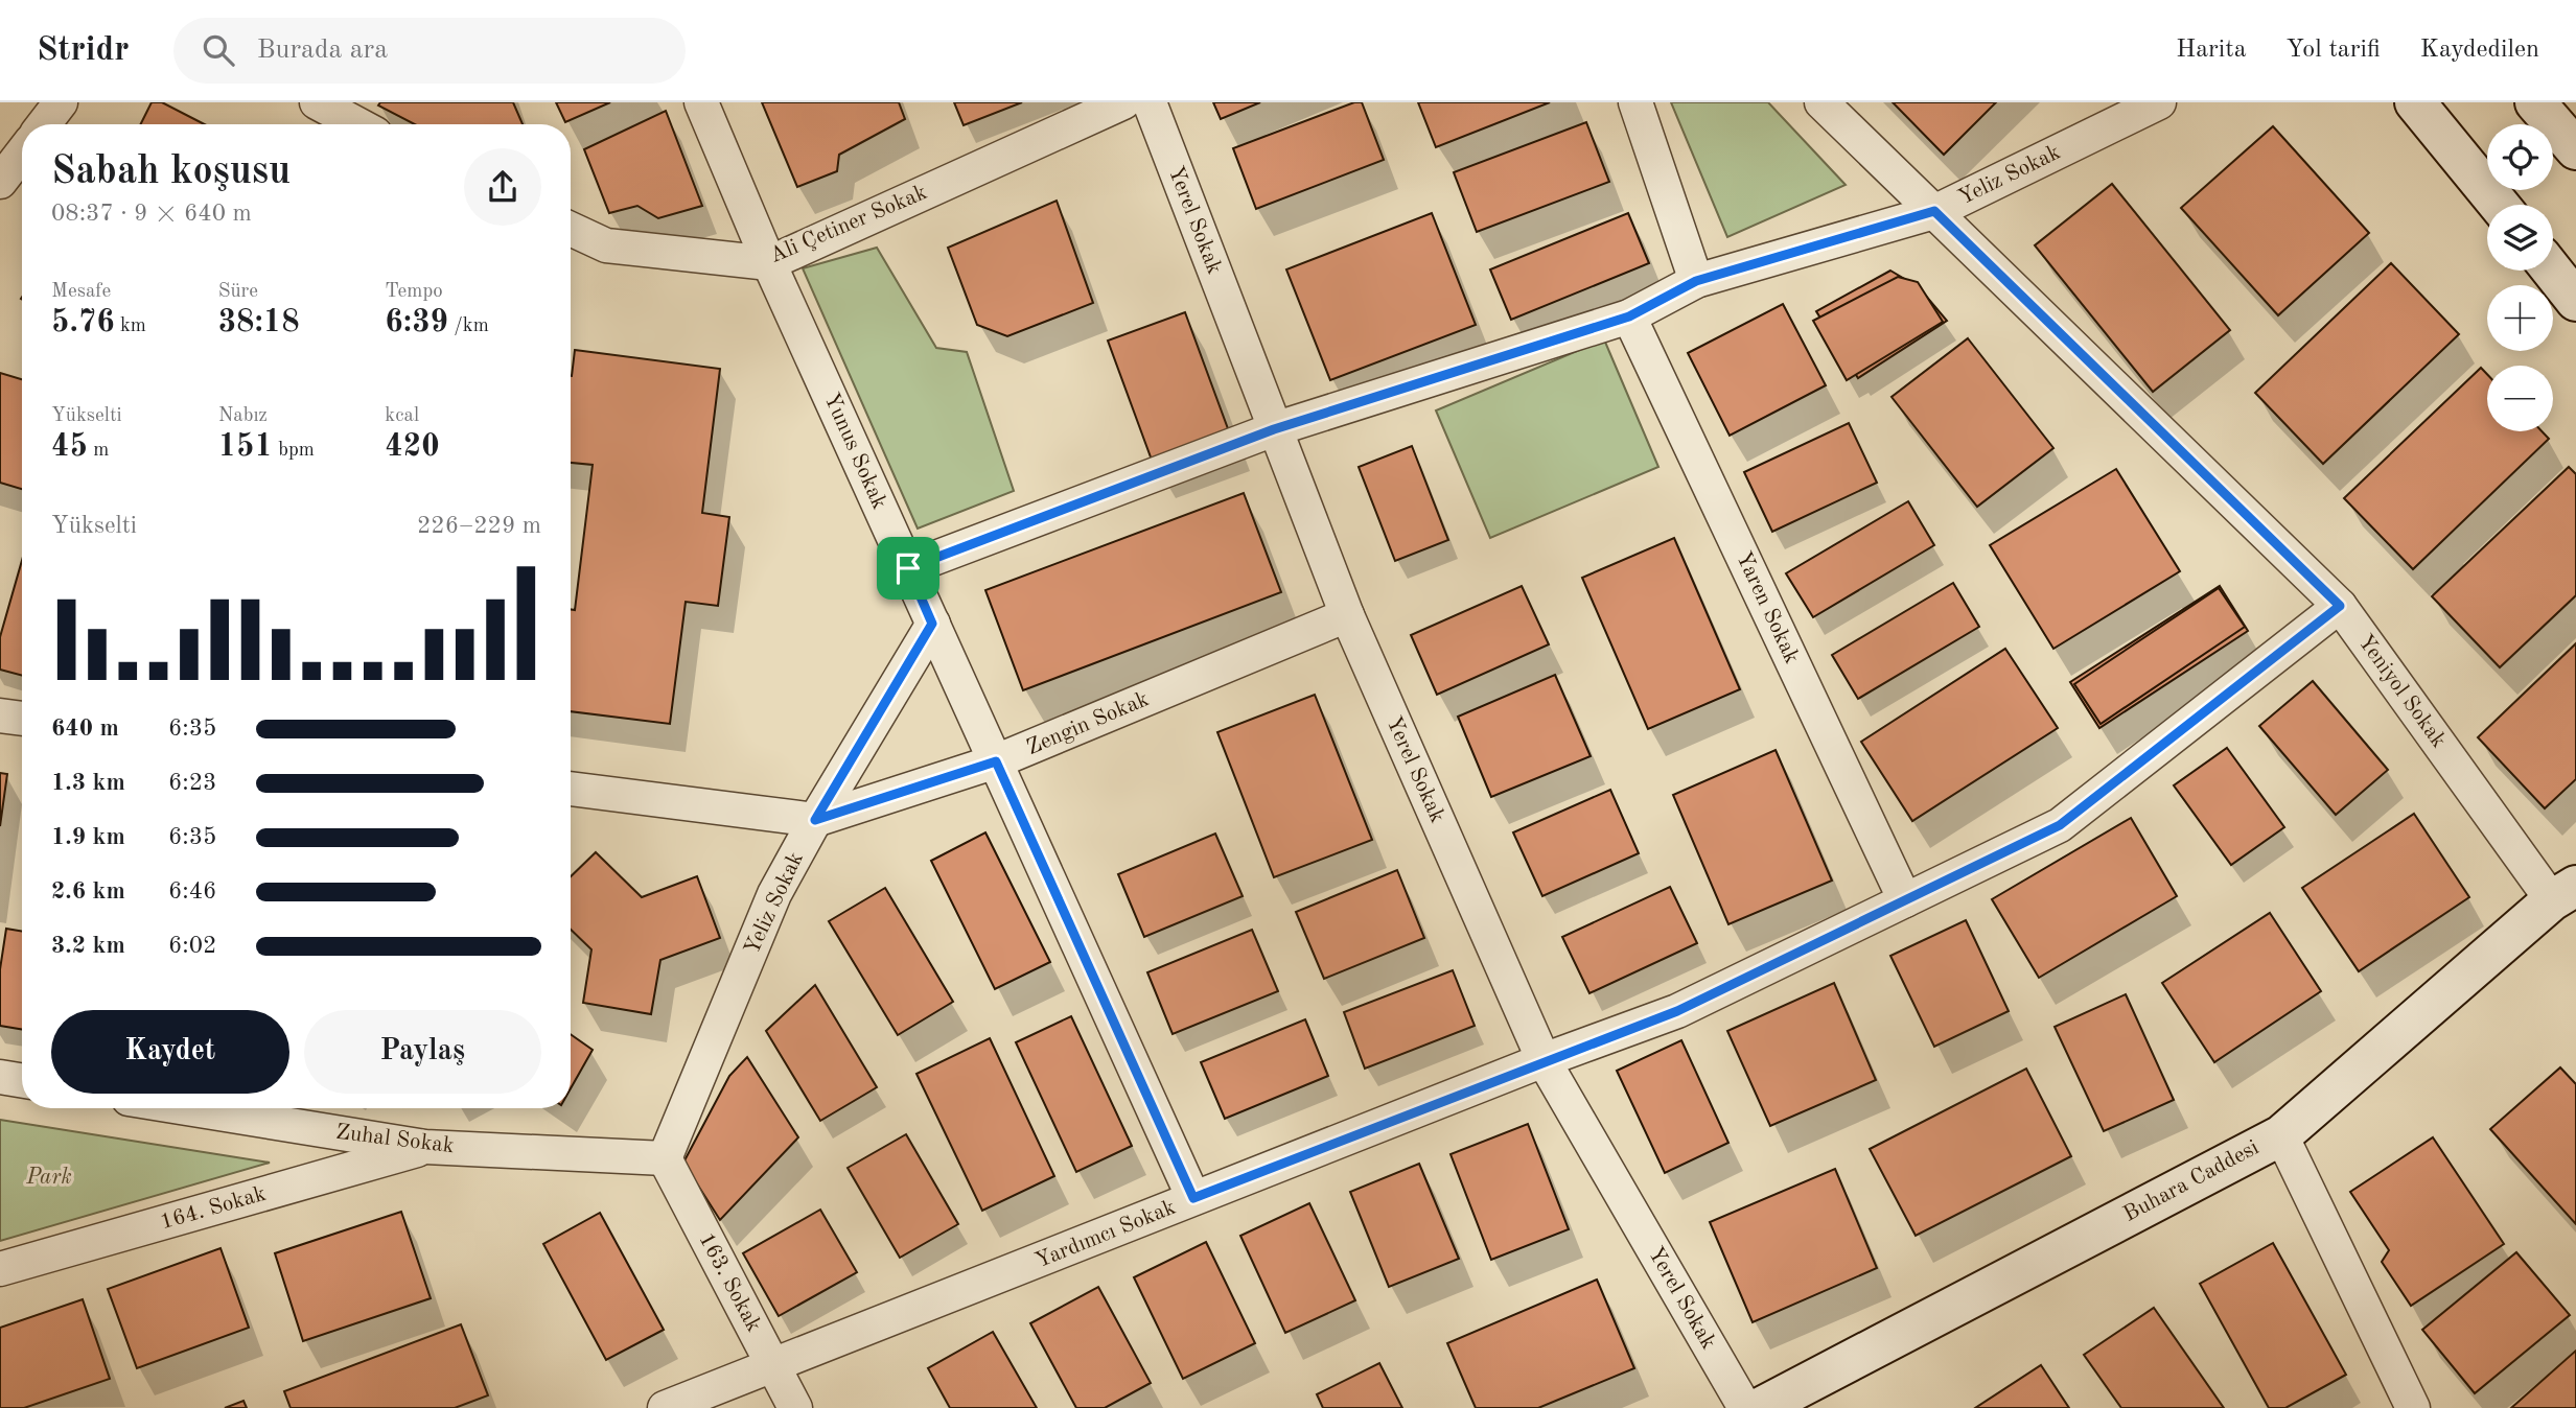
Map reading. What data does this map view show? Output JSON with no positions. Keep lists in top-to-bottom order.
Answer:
{
  "streets": {
    "main road": ["Buhara Caddesi"],
    "street": [
      "Yeliz Sokak",
      "Yerel Sokak",
      "Ali Çetiner Sokak",
      "Yunus Sokak",
      "Yaren Sokak",
      "Yeniyol Sokak",
      "Zengin Sokak",
      "Zuhal Sokak",
      "164. Sokak",
      "Yardımcı Sokak",
      "163. Sokak"
    ]
  },
  "crossings": [
    ["Yeliz Sokak", "Yerel Sokak"],
    ["Yeliz Sokak", "Yunus Sokak"],
    ["Yeliz Sokak", "Yaren Sokak"],
    ["Yeliz Sokak", "Yeniyol Sokak"],
    ["Yeliz Sokak", "Zengin Sokak"],
    ["Yeliz Sokak", "Zuhal Sokak"],
    ["Yeliz Sokak", "163. Sokak"],
    ["Yerel Sokak", "Zengin Sokak"],
    ["Yerel Sokak", "Yardımcı Sokak"],
    ["Ali Çetiner Sokak", "Yunus Sokak"],
    ["Yunus Sokak", "Zengin Sokak"],
    ["Yunus Sokak", "Yardımcı Sokak"],
    ["Yaren Sokak", "Yardımcı Sokak"],
    ["Yeniyol Sokak", "Buhara Caddesi"],
    ["Yeniyol Sokak", "Yardımcı Sokak"],
    ["Zuhal Sokak", "164. Sokak"],
    ["Zuhal Sokak", "163. Sokak"],
    ["Yardımcı Sokak", "163. Sokak"]
  ],
  "parks": ["Park"],
  "page": {
    "header": "Stridr",
    "search": "Burada ara",
    "nav": ["Harita", "Yol tarifi", "Kaydedilen"],
    "map_buttons": ["+", "−"],
    "heading": ["Sabah koşusu", "08:37 · 9 × 640 m"],
    "stats": [
      ["Mesafe", "5.76 km"],
      ["Süre", "38:18"],
      ["Tempo", "6:39 /km"],
      ["Yükselti", "45 m"],
      ["Nabız", "151 bpm"],
      ["kcal", "420"]
    ],
    "chart": ["Yükselti", "226–229 m"],
    "list": [
      {
        "name": "640 m",
        "note": "6:35"
      },
      {
        "name": "1.3 km",
        "note": "6:23"
      },
      {
        "name": "1.9 km",
        "note": "6:35"
      },
      {
        "name": "2.6 km",
        "note": "6:46"
      },
      {
        "name": "3.2 km",
        "note": "6:02"
      }
    ],
    "buttons": ["Kaydet", "Paylaş"]
  }
}
